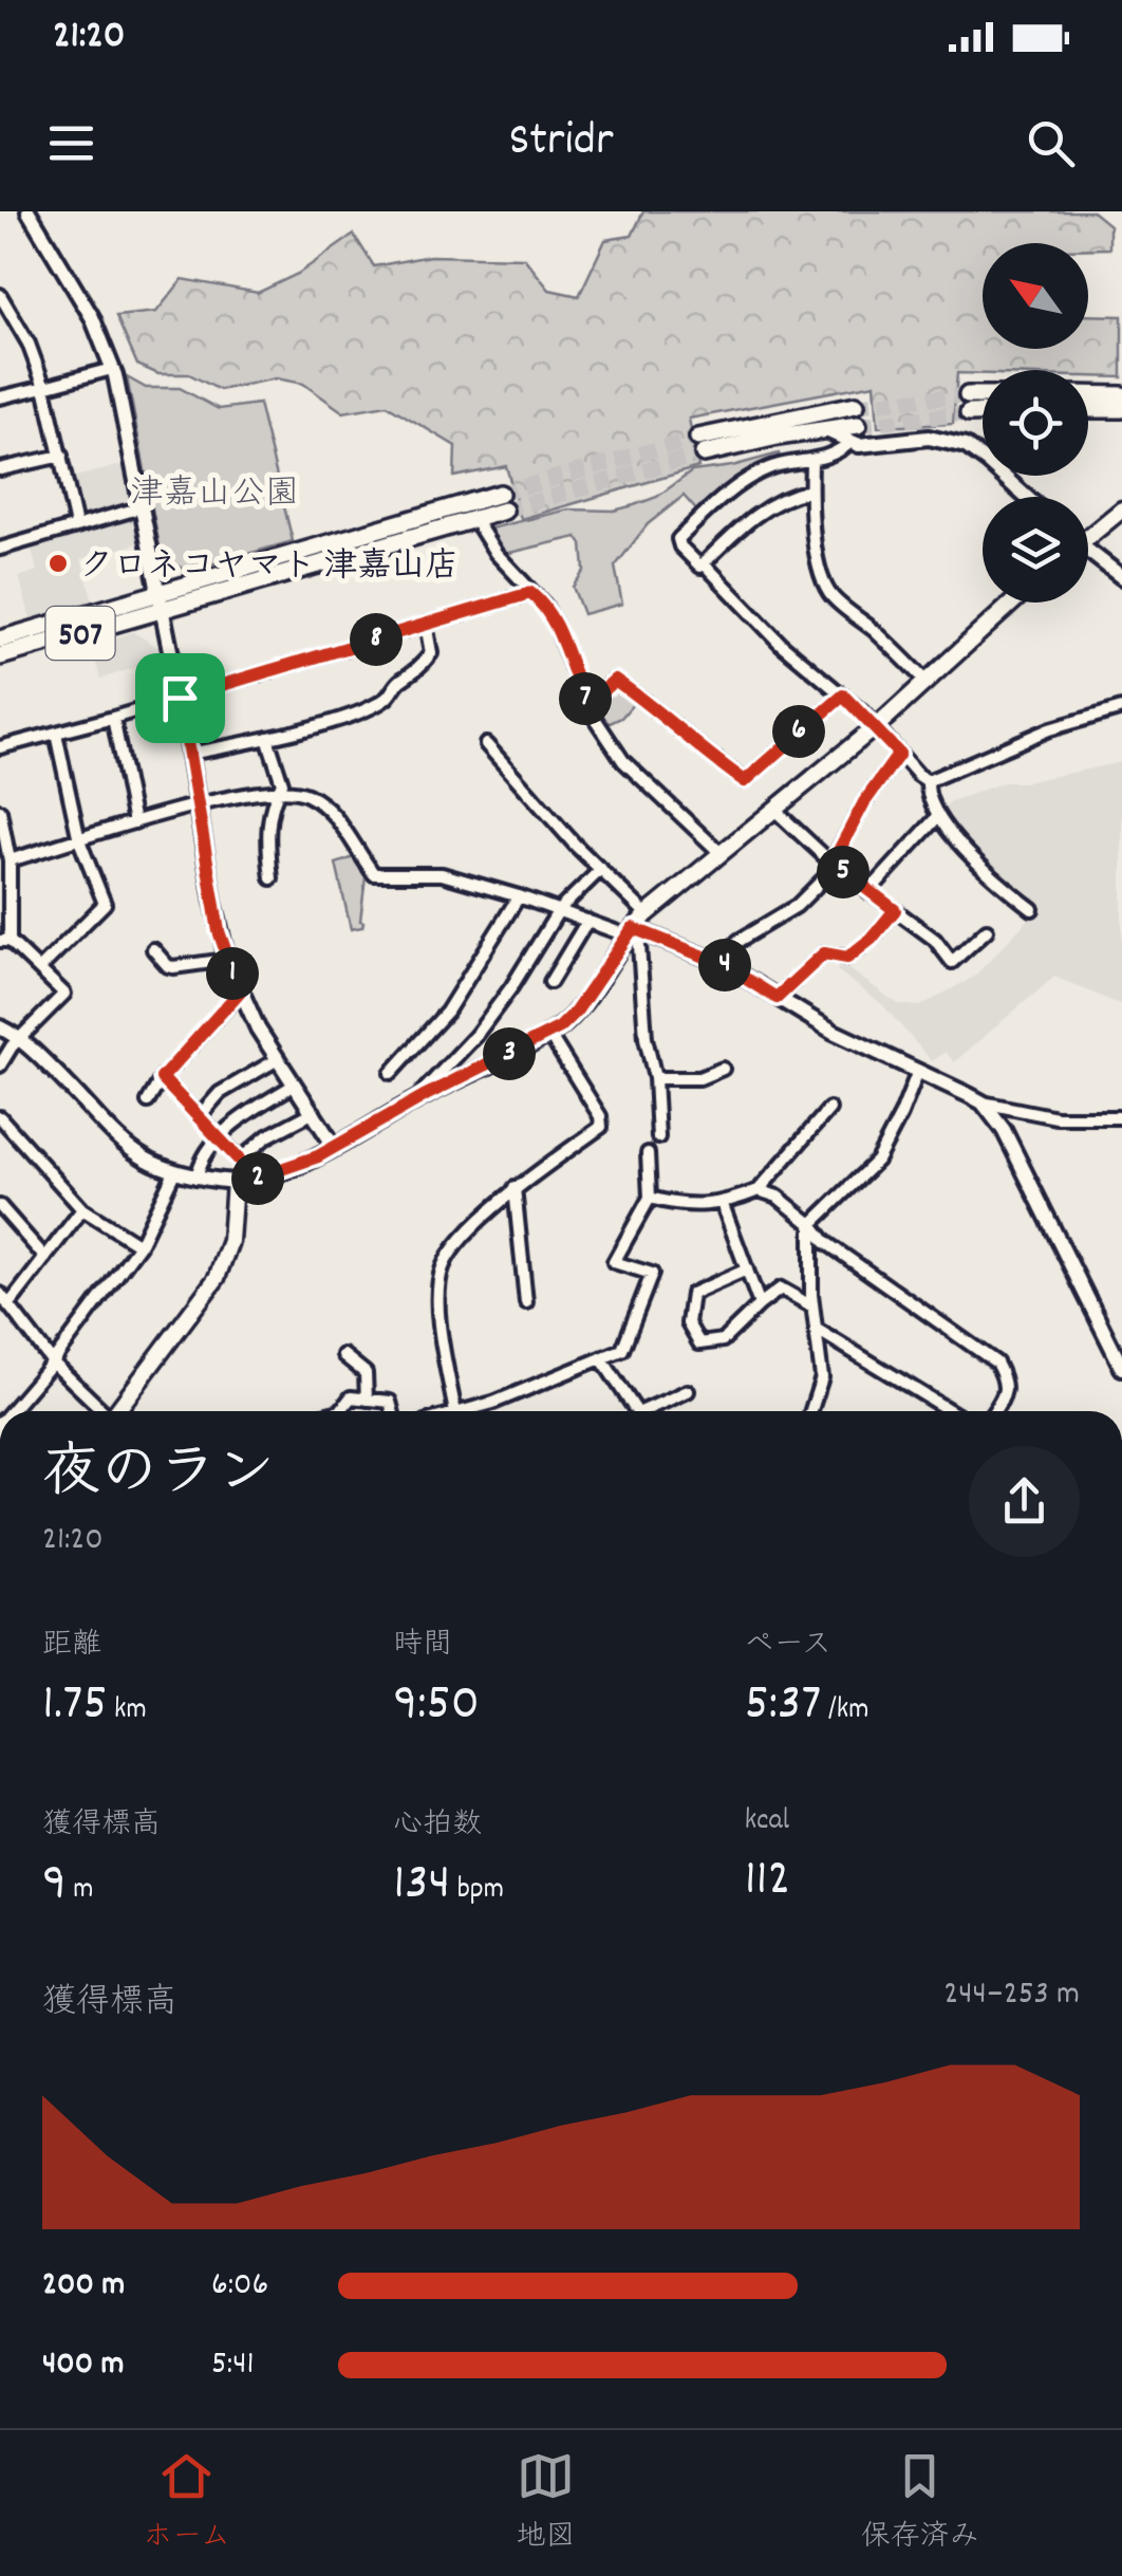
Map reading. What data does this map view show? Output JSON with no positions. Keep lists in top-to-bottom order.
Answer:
{
  "streets": {
    "highway": ["507"]
  },
  "parks": ["津嘉山公園"],
  "places": ["クロネコヤマト 津嘉山店"],
  "north": "top left",
  "page": {
    "status": "21:20",
    "header": "Stridr",
    "pins": [
      "8",
      "7",
      "6",
      "5",
      "4",
      "1",
      "3",
      "2"
    ],
    "heading": ["夜のラン", "21:20"],
    "stats": [
      ["距離", "1.75 km"],
      ["時間", "9:50"],
      ["ペース", "5:37 /km"],
      ["獲得標高", "9 m"],
      ["心拍数", "134 bpm"],
      ["kcal", "112"]
    ],
    "chart": ["獲得標高", "244–253 m"],
    "list": [
      {
        "name": "200 m",
        "note": "6:06"
      },
      {
        "name": "400 m",
        "note": "5:41"
      }
    ],
    "tabs": ["ホーム", "地図", "保存済み"]
  }
}
